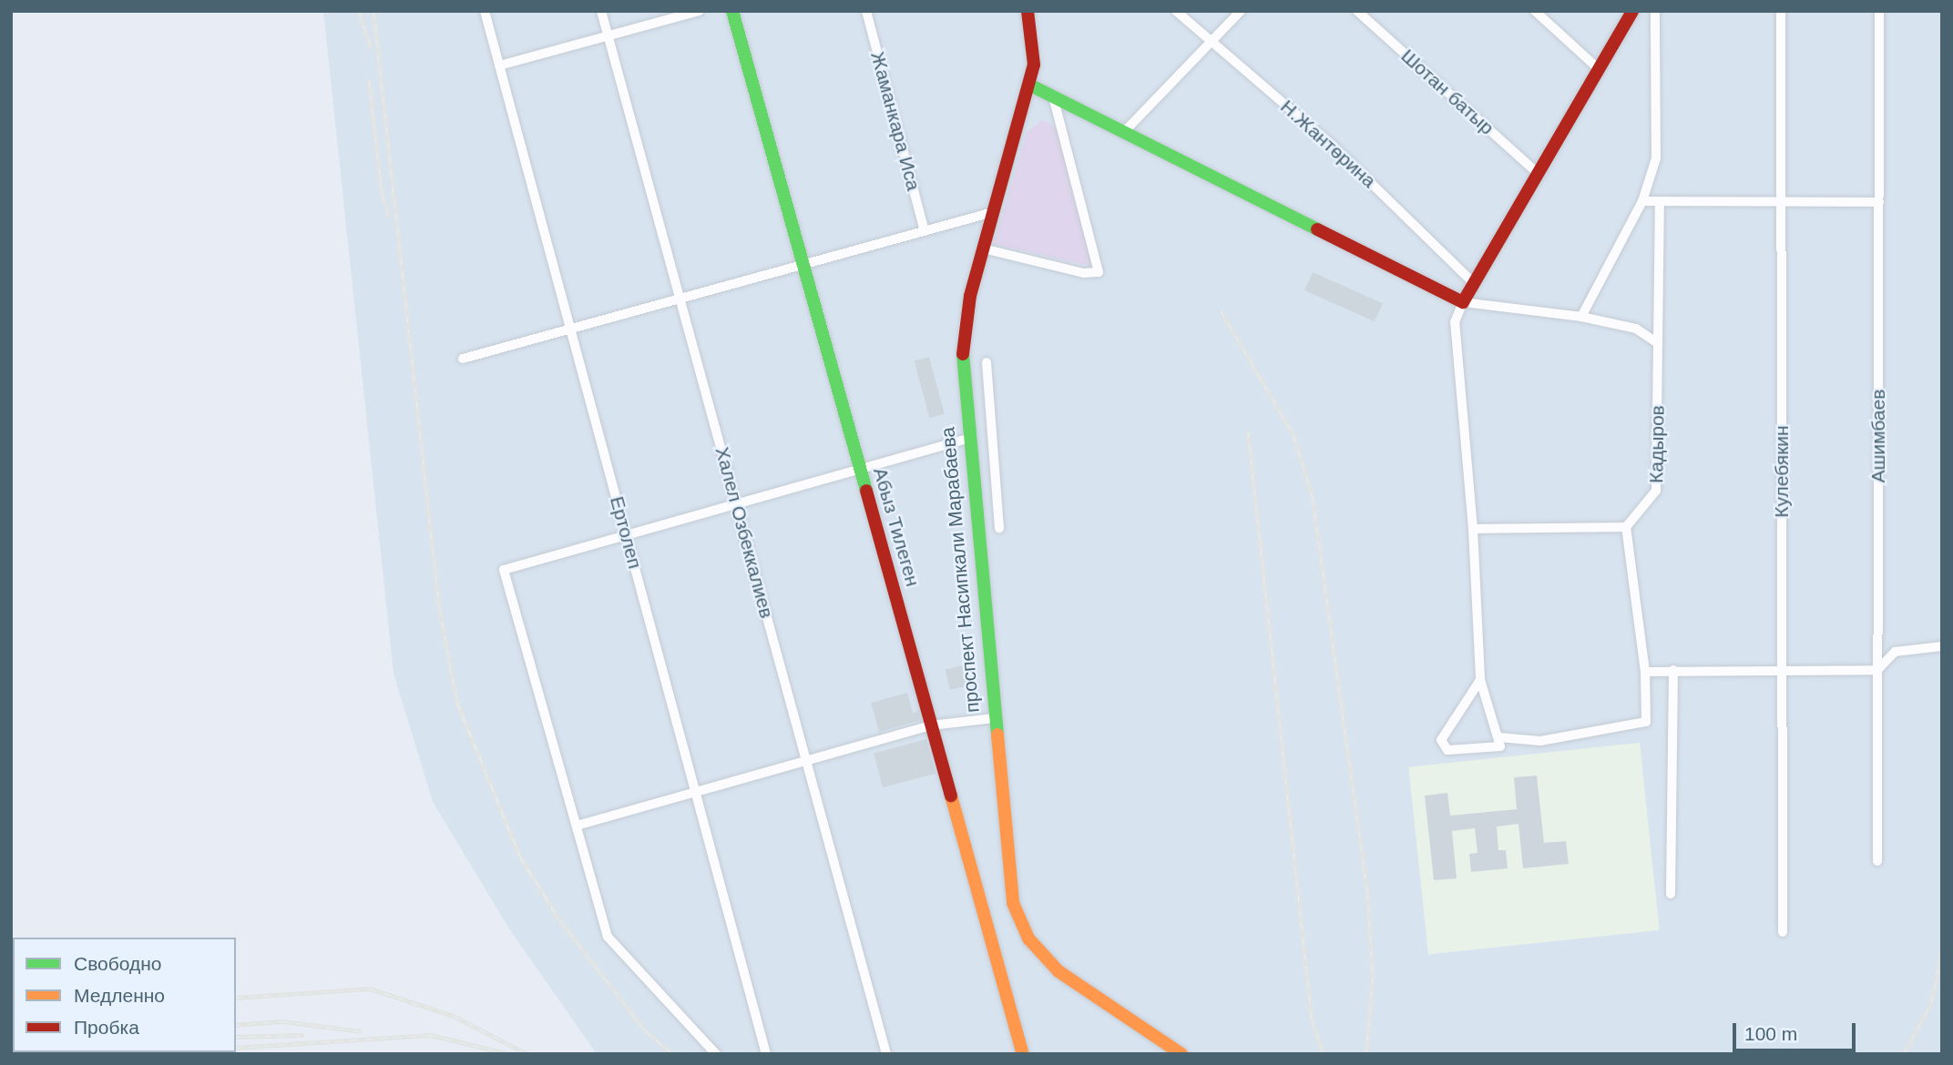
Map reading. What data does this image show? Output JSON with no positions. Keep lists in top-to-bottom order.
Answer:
{
  "streets": {
    "street": [
      "Шотан батыр",
      "Жаманкара Иса",
      "Н.Жантөрина",
      "Ашимбаев",
      "Кадыров",
      "Кулебякин",
      "Абыз Тилеген",
      "Ертолеп",
      "Халел Озбеккалиев",
      "проспект Насипкали Марабаева"
    ]
  },
  "legend": ["Свободно", "Медленно", "Пробка"],
  "scale_bar": "100 m"
}
